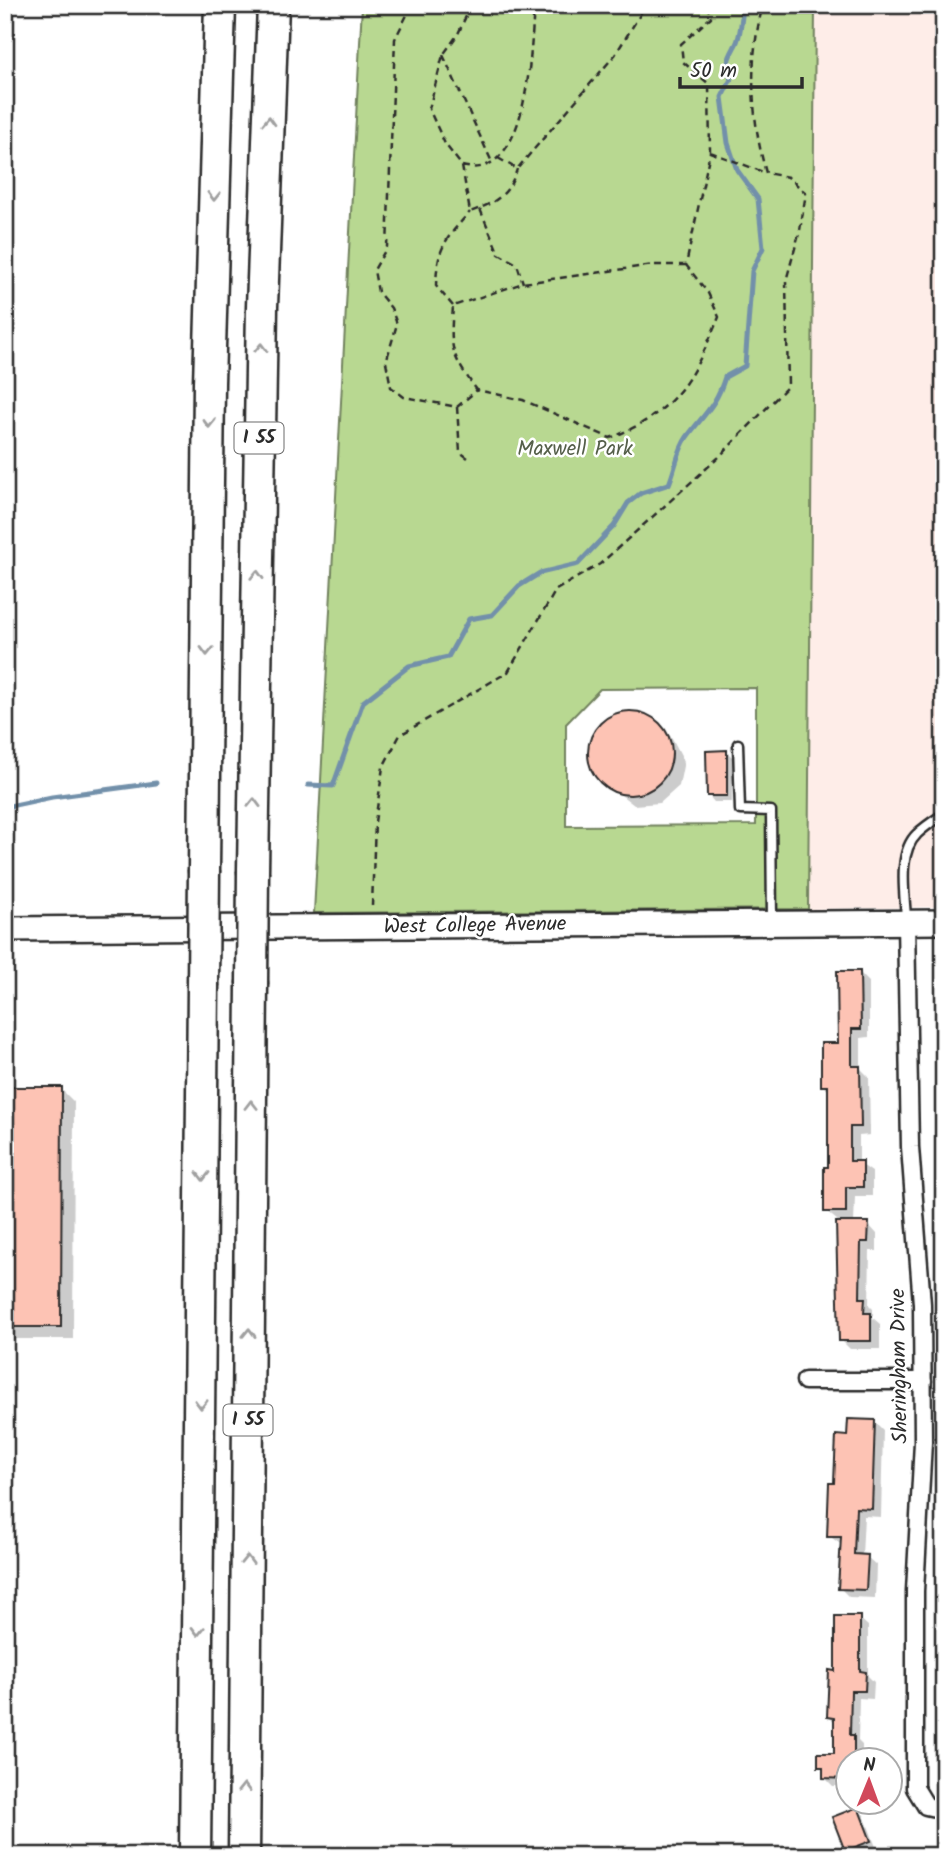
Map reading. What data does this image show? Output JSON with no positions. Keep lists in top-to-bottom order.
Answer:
{
  "streets": {
    "highway": ["I 55"],
    "main road": ["West College Avenue"],
    "street": ["Sheringham Drive"]
  },
  "crossings": [
    ["West College Avenue", "Sheringham Drive"]
  ],
  "parks": ["Maxwell Park"],
  "scale_bar": "50 m",
  "north": "top"
}
